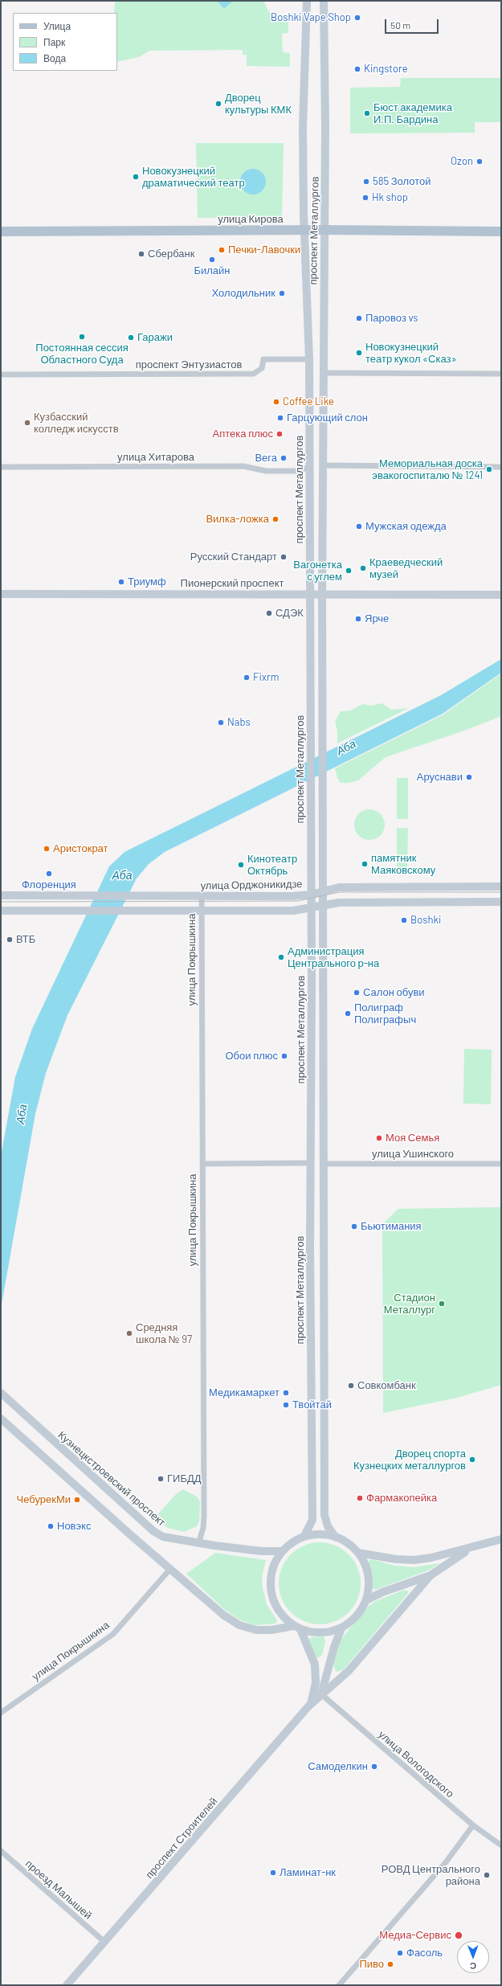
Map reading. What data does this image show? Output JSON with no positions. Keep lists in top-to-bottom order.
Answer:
{
  "streets": {
    "main road": [
      "улица Кирова",
      "проспект Металлургов",
      "Пионерский проспект",
      "улица Орджоникидзе",
      "Кузнецкстроевский проспект",
      "проспект Строителей"
    ],
    "street": [
      "проспект Энтузиастов",
      "улица Хитарова",
      "улица Покрышкина",
      "улица Ушинского",
      "улица Вологодского",
      "проезд Малышей"
    ]
  },
  "crossings": [
    ["улица Кирова", "проспект Металлургов"],
    ["проспект Металлургов", "проспект Энтузиастов"],
    ["проспект Металлургов", "улица Хитарова"],
    ["проспект Металлургов", "Пионерский проспект"],
    ["проспект Металлургов", "улица Орджоникидзе"],
    ["проспект Металлургов", "Кузнецкстроевский проспект"],
    ["улица Орджоникидзе", "улица Покрышкина"],
    ["улица Покрышкина", "Кузнецкстроевский проспект"],
    ["улица Вологодского", "проспект Строителей"],
    ["проспект Строителей", "проезд Малышей"]
  ],
  "water": ["Аба"],
  "places": [
    "Boshki Vape Shop",
    "Kingstore",
    "Дворец культуры КМК",
    "Бюст академика И.П. Бардина",
    "Ozon",
    "Новокузнецкий драматический театр",
    "585 Золотой",
    "Hk shop",
    "Печки-Лавочки",
    "Сбербанк",
    "Билайн",
    "Холодильник",
    "Паровоз vs",
    "Постоянная сессия Областного Суда",
    "Гаражи",
    "Новокузнецкий театр кукол «Сказ»",
    "Coffee Like",
    "Гарцующий слон",
    "Кузбасский колледж искусств",
    "Аптека плюс",
    "Вега",
    "Мемориальная доска эвакогоспиталю № 1241",
    "Вилка-ложка",
    "Мужская одежда",
    "Русский Стандарт",
    "Краеведческий музей",
    "Вагонетка с углем",
    "Триумф",
    "СДЭК",
    "Ярче",
    "Fixrm",
    "Nabs",
    "Аруснави",
    "Аристократ",
    "памятник Маяковскому",
    "Кинотеатр Октябрь",
    "Флоренция",
    "Boshki",
    "ВТБ",
    "Администрация Центрального р-на",
    "Салон обуви",
    "Полиграф Полиграфыч",
    "Обои плюс",
    "Моя Семья",
    "Бьютимания",
    "Стадион Металлург",
    "Средняя школа № 97",
    "Совкомбанк",
    "Медикамаркет",
    "Твойтай",
    "Дворец спорта Кузнецких металлургов",
    "ГИБДД",
    "Фармакопейка",
    "ЧебурекМи",
    "Новэкс",
    "Самоделкин",
    "Ламинат-нк",
    "РОВД Центрального района",
    "Медиа-Сервис",
    "Фасоль",
    "Пиво"
  ],
  "legend": ["Улица", "Парк", "Вода"],
  "scale_bar": "50 m",
  "north": "bottom"
}
